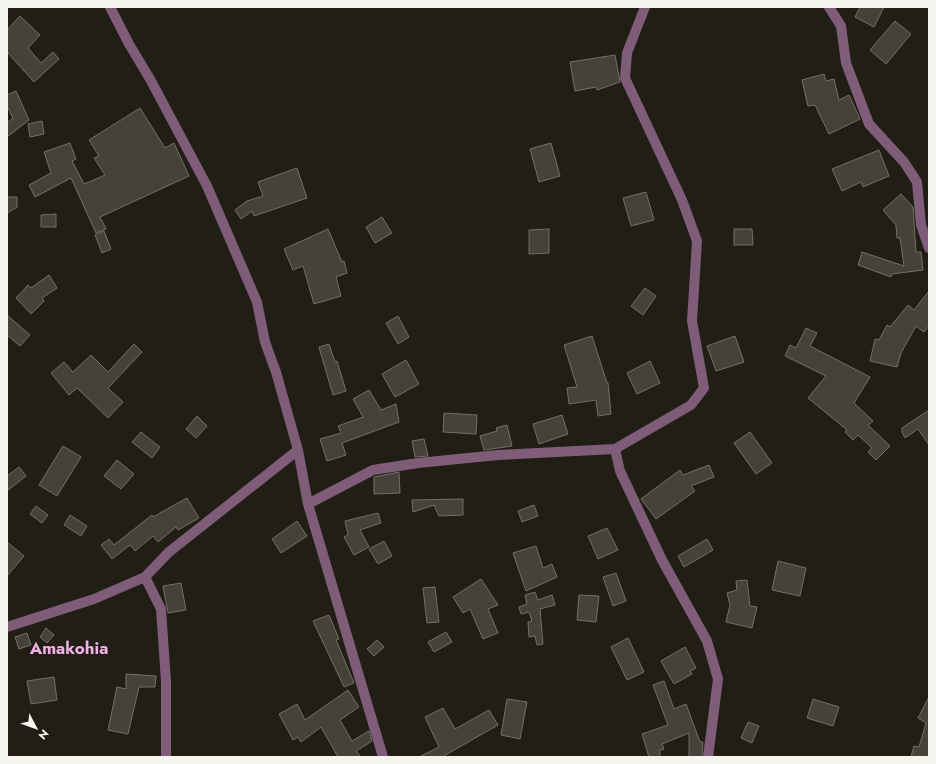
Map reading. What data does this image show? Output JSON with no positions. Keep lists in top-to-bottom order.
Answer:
{
  "districts": ["Amakohia"],
  "north": "bottom right"
}
